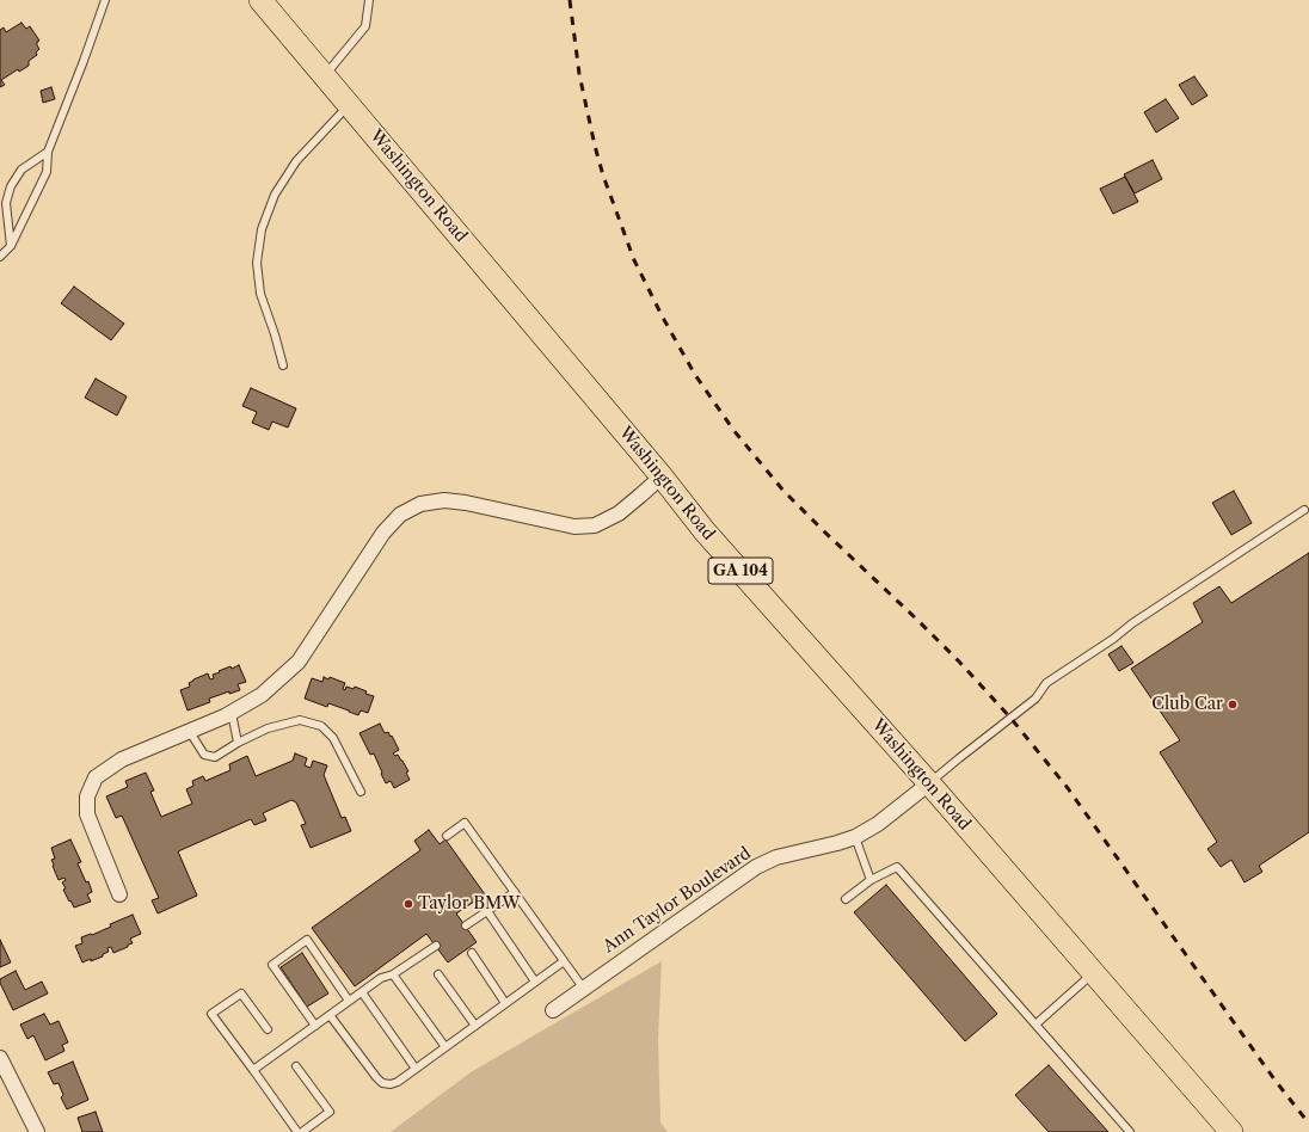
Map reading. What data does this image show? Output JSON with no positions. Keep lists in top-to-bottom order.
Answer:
{
  "streets": {
    "main road": ["Washington Road", "GA 104"],
    "street": ["Ann Taylor Boulevard"]
  },
  "crossings": [
    ["Washington Road", "Ann Taylor Boulevard"]
  ],
  "places": ["Club Car", "Taylor BMW"]
}
